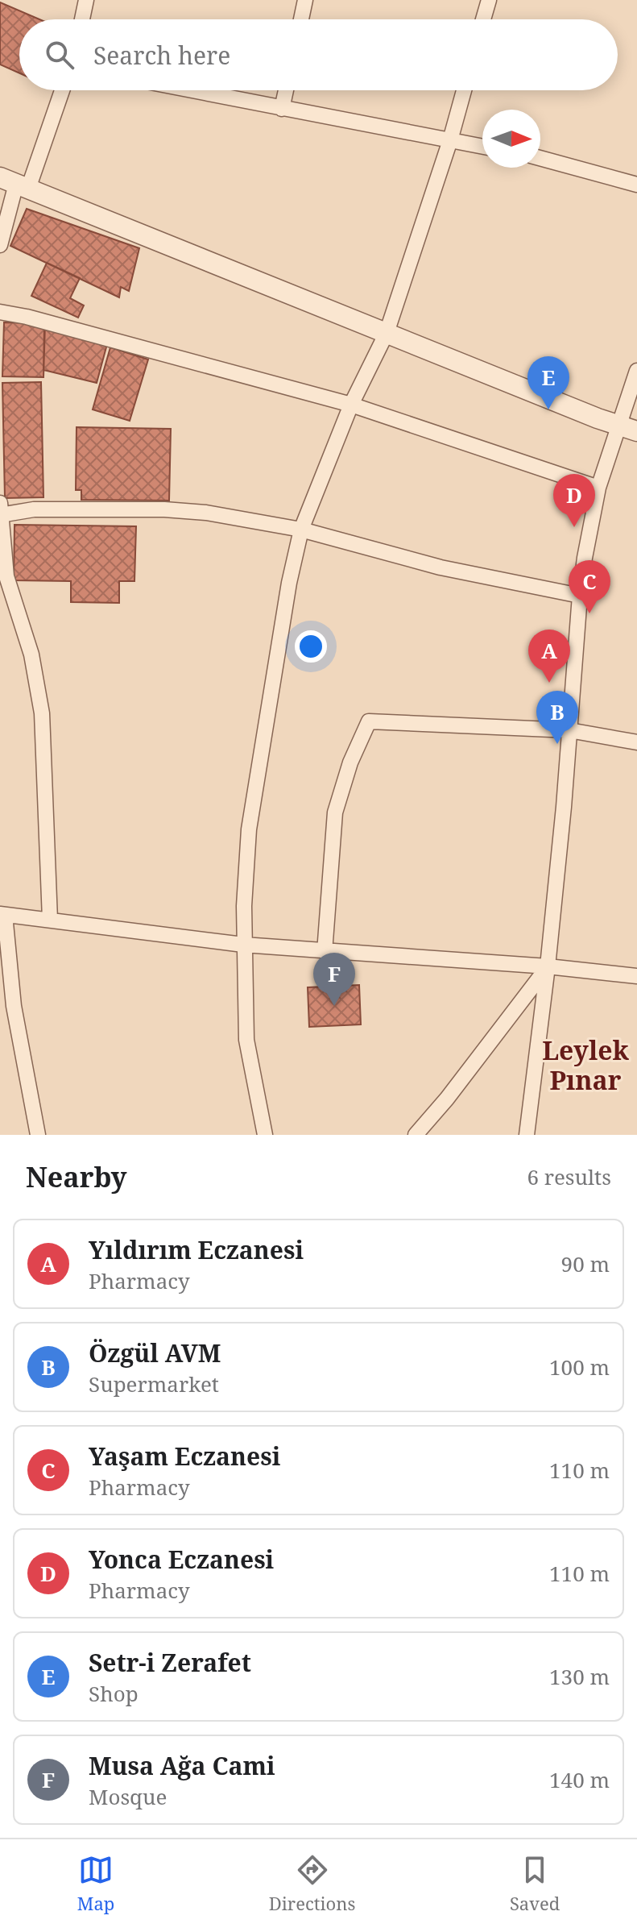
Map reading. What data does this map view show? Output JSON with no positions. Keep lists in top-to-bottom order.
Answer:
{
  "districts": ["Leylek Pınar"],
  "north": "right",
  "page": {
    "search": "Search here",
    "pins": [
      "E",
      "D",
      "C",
      "A",
      "B",
      "F"
    ],
    "heading": ["Nearby", "6 results"],
    "list": [
      {
        "mark": "A",
        "name": "Yıldırım Eczanesi",
        "note": "Pharmacy",
        "value": "90 m"
      },
      {
        "mark": "B",
        "name": "Özgül AVM",
        "note": "Supermarket",
        "value": "100 m"
      },
      {
        "mark": "C",
        "name": "Yaşam Eczanesi",
        "note": "Pharmacy",
        "value": "110 m"
      },
      {
        "mark": "D",
        "name": "Yonca Eczanesi",
        "note": "Pharmacy",
        "value": "110 m"
      },
      {
        "mark": "E",
        "name": "Setr-i Zerafet",
        "note": "Shop",
        "value": "130 m"
      },
      {
        "mark": "F",
        "name": "Musa Ağa Cami",
        "note": "Mosque",
        "value": "140 m"
      }
    ],
    "nav": ["Map", "Directions", "Saved"]
  }
}
